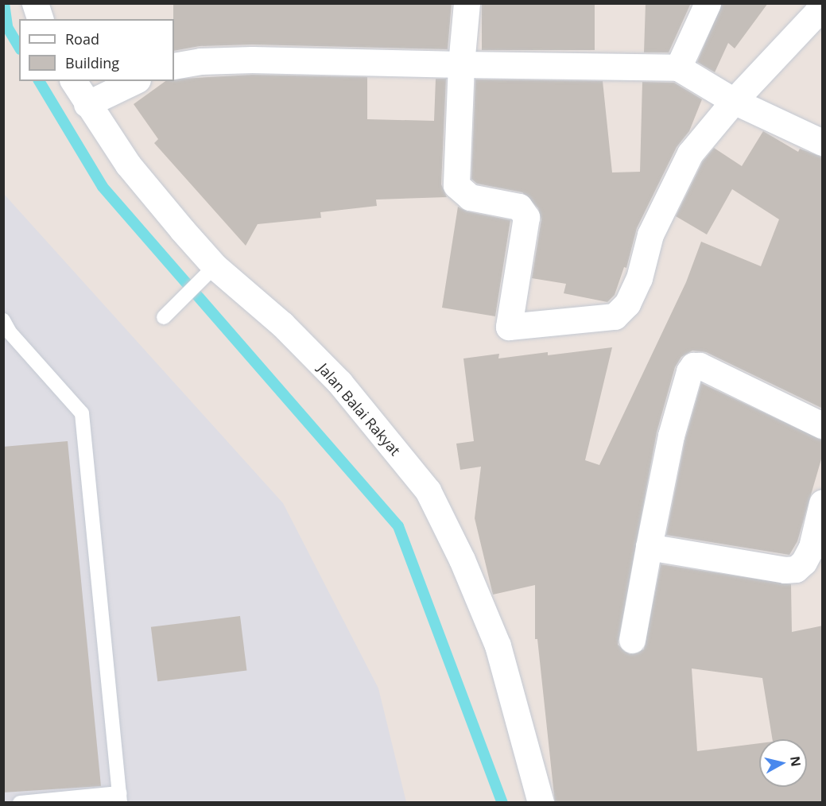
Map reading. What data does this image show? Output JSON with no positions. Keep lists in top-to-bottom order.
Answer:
{
  "streets": {
    "street": ["Jalan Balai Rakyat"]
  },
  "legend": ["Road", "Building"],
  "north": "right"
}
